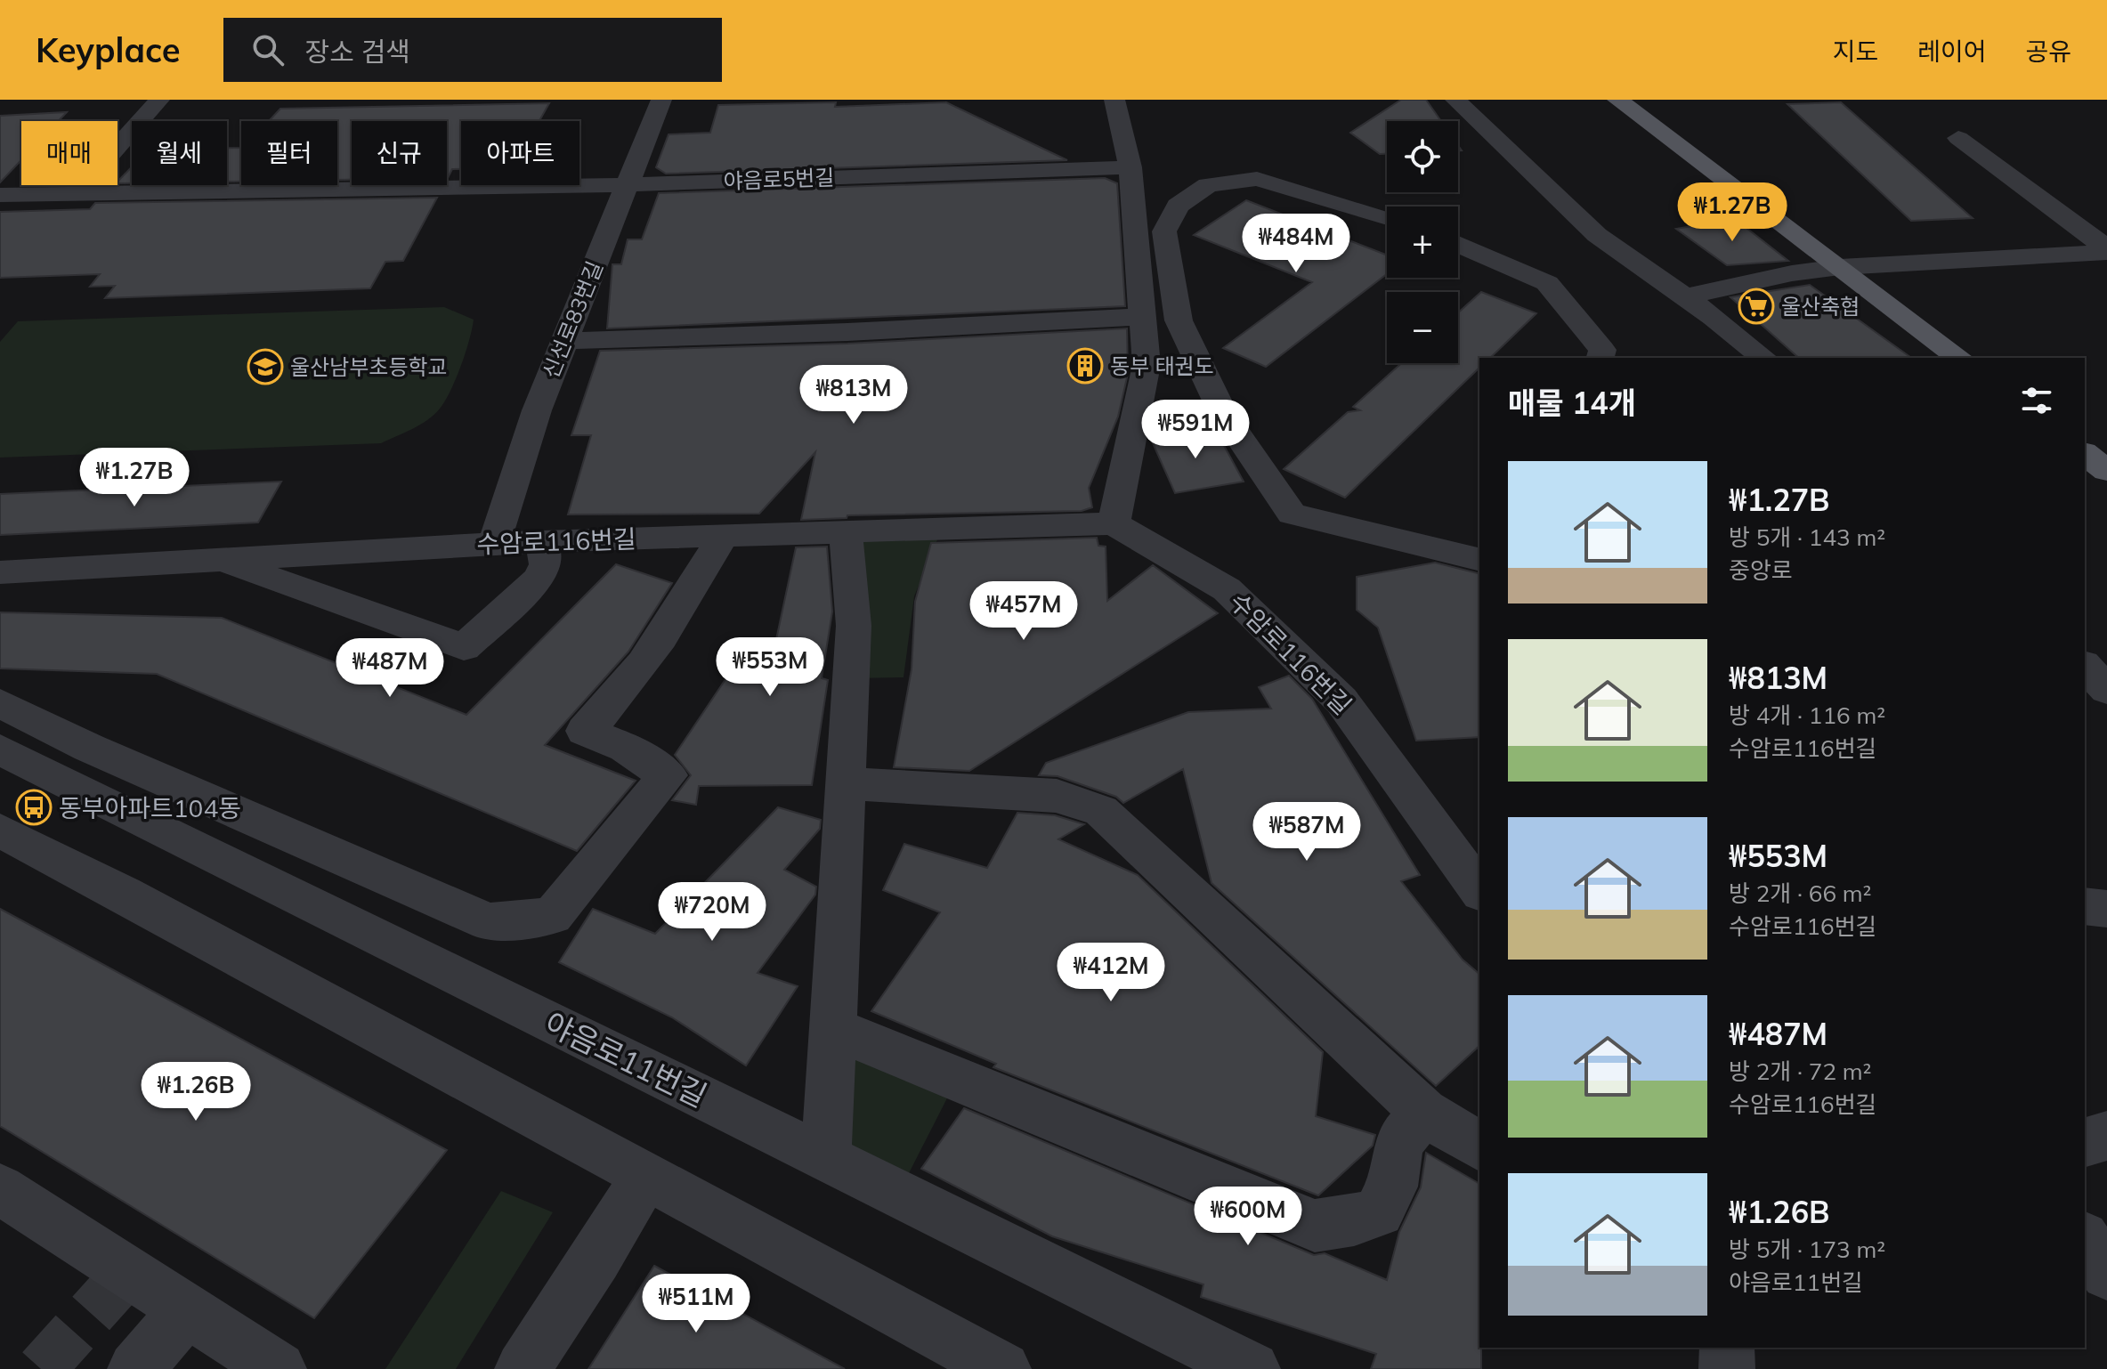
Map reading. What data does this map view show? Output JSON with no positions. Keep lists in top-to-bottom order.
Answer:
{
  "streets": {
    "street": [
      "야음로5번길",
      "신선로83번길",
      "수암로116번길",
      "야음로11번길"
    ]
  },
  "crossings": [
    ["야음로5번길", "신선로83번길"],
    ["신선로83번길", "수암로116번길"]
  ],
  "places": {
    "supermarket": ["울산축협"],
    "building": ["동부 태권도"],
    "school or university": ["울산남부초등학교"],
    "bus stop": ["동부아파트104동"]
  },
  "page": {
    "header": "Keyplace",
    "search": "장소 검색",
    "nav": ["지도", "레이어", "공유"],
    "map_buttons": ["+", "−"],
    "chip": [
      "매매",
      "월세",
      "필터",
      "신규",
      "아파트"
    ],
    "price": [
      "₩1.27B",
      "₩484M",
      "₩813M",
      "₩591M",
      "₩1.27B",
      "₩457M",
      "₩553M",
      "₩487M",
      "₩587M",
      "₩720M",
      "₩412M",
      "₩1.26B",
      "₩600M",
      "₩511M"
    ],
    "heading": "매물 14개",
    "list": [
      {
        "name": "₩1.27B",
        "note": "방 5개 · 143 m² · 중앙로"
      },
      {
        "name": "₩813M",
        "note": "방 4개 · 116 m² · 수암로116번길"
      },
      {
        "name": "₩553M",
        "note": "방 2개 · 66 m² · 수암로116번길"
      },
      {
        "name": "₩487M",
        "note": "방 2개 · 72 m² · 수암로116번길"
      },
      {
        "name": "₩1.26B",
        "note": "방 5개 · 173 m² · 야음로11번길"
      }
    ]
  }
}
